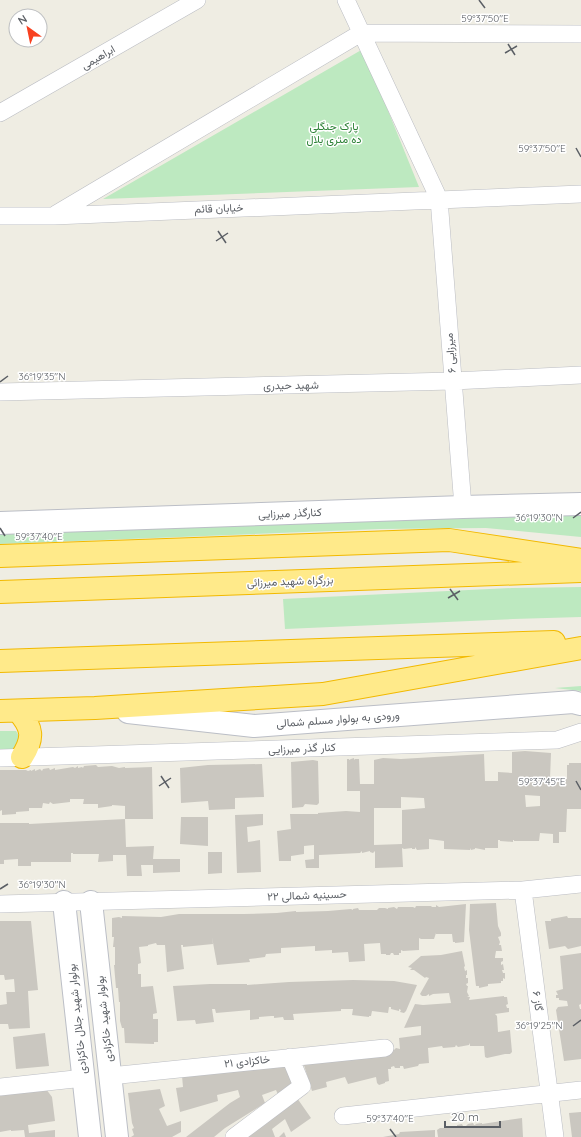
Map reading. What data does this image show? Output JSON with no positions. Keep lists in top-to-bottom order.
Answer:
{
  "streets": {
    "highway": ["بزرگراه شهید میرزائی"],
    "street": [
      "ابراهیمی",
      "خیابان قائم",
      "میرزایی ۶",
      "شهید حیدری",
      "کنارگذر میرزایی",
      "ورودی به بولوار مسلم شمالی",
      "کنار گذر میرزایی",
      "حسینیه شمالی ۲۲",
      "گاز ۶",
      "بولوار شهید جلال خاکزادی",
      "بولوار شهید خاکزادی",
      "خاکزادی ۲۱"
    ]
  },
  "crossings": [
    ["خیابان قائم", "میرزایی ۶"],
    ["میرزایی ۶", "شهید حیدری"],
    ["میرزایی ۶", "کنارگذر میرزایی"],
    ["حسینیه شمالی ۲۲", "گاز ۶"],
    ["حسینیه شمالی ۲۲", "بولوار شهید جلال خاکزادی"],
    ["حسینیه شمالی ۲۲", "بولوار شهید خاکزادی"],
    ["بولوار شهید خاکزادی", "خاکزادی ۲۱"]
  ],
  "parks": ["پارک جنگلی ده متری بلال"],
  "scale_bar": "20 m",
  "north": "top left",
  "coordinates": [
    "59°37'50\"E",
    "36°19'35\"N",
    "36°19'30\"N",
    "59°37'40\"E",
    "59°37'45\"E",
    "36°19'25\"N"
  ]
}
